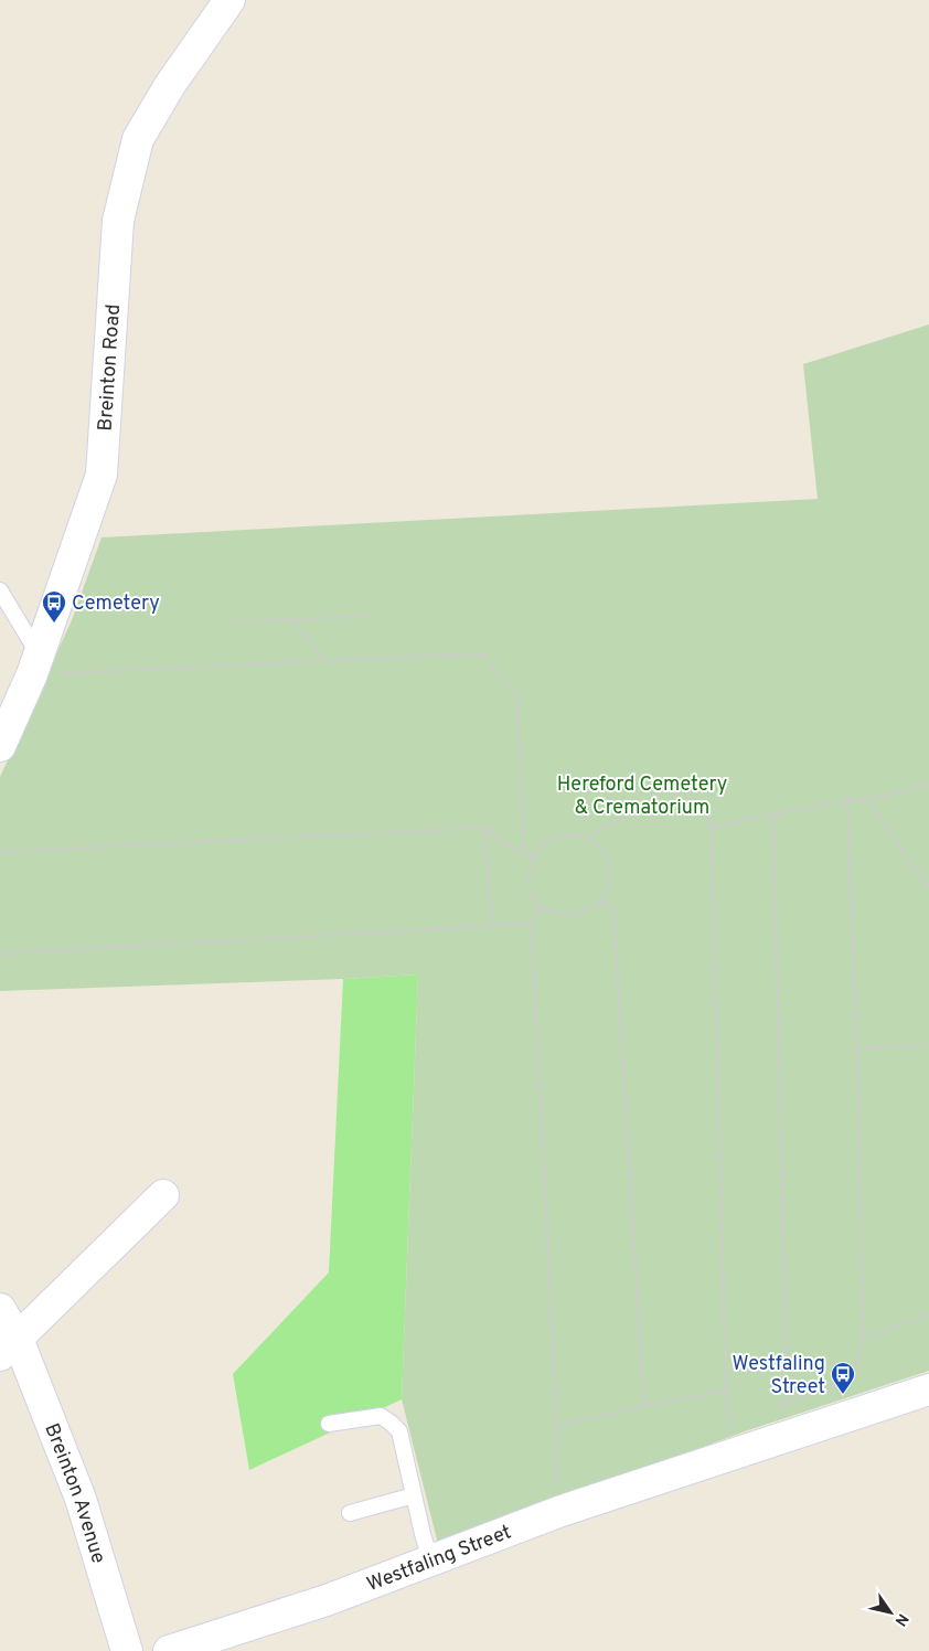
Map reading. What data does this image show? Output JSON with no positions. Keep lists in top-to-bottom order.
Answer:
{
  "streets": {
    "street": ["Breinton Road", "Breinton Avenue", "Westfaling Street"]
  },
  "parks": ["Hereford Cemetery & Crematorium"],
  "places": {
    "bus stop": ["Cemetery", "Westfaling Street"]
  },
  "north": "bottom right"
}
